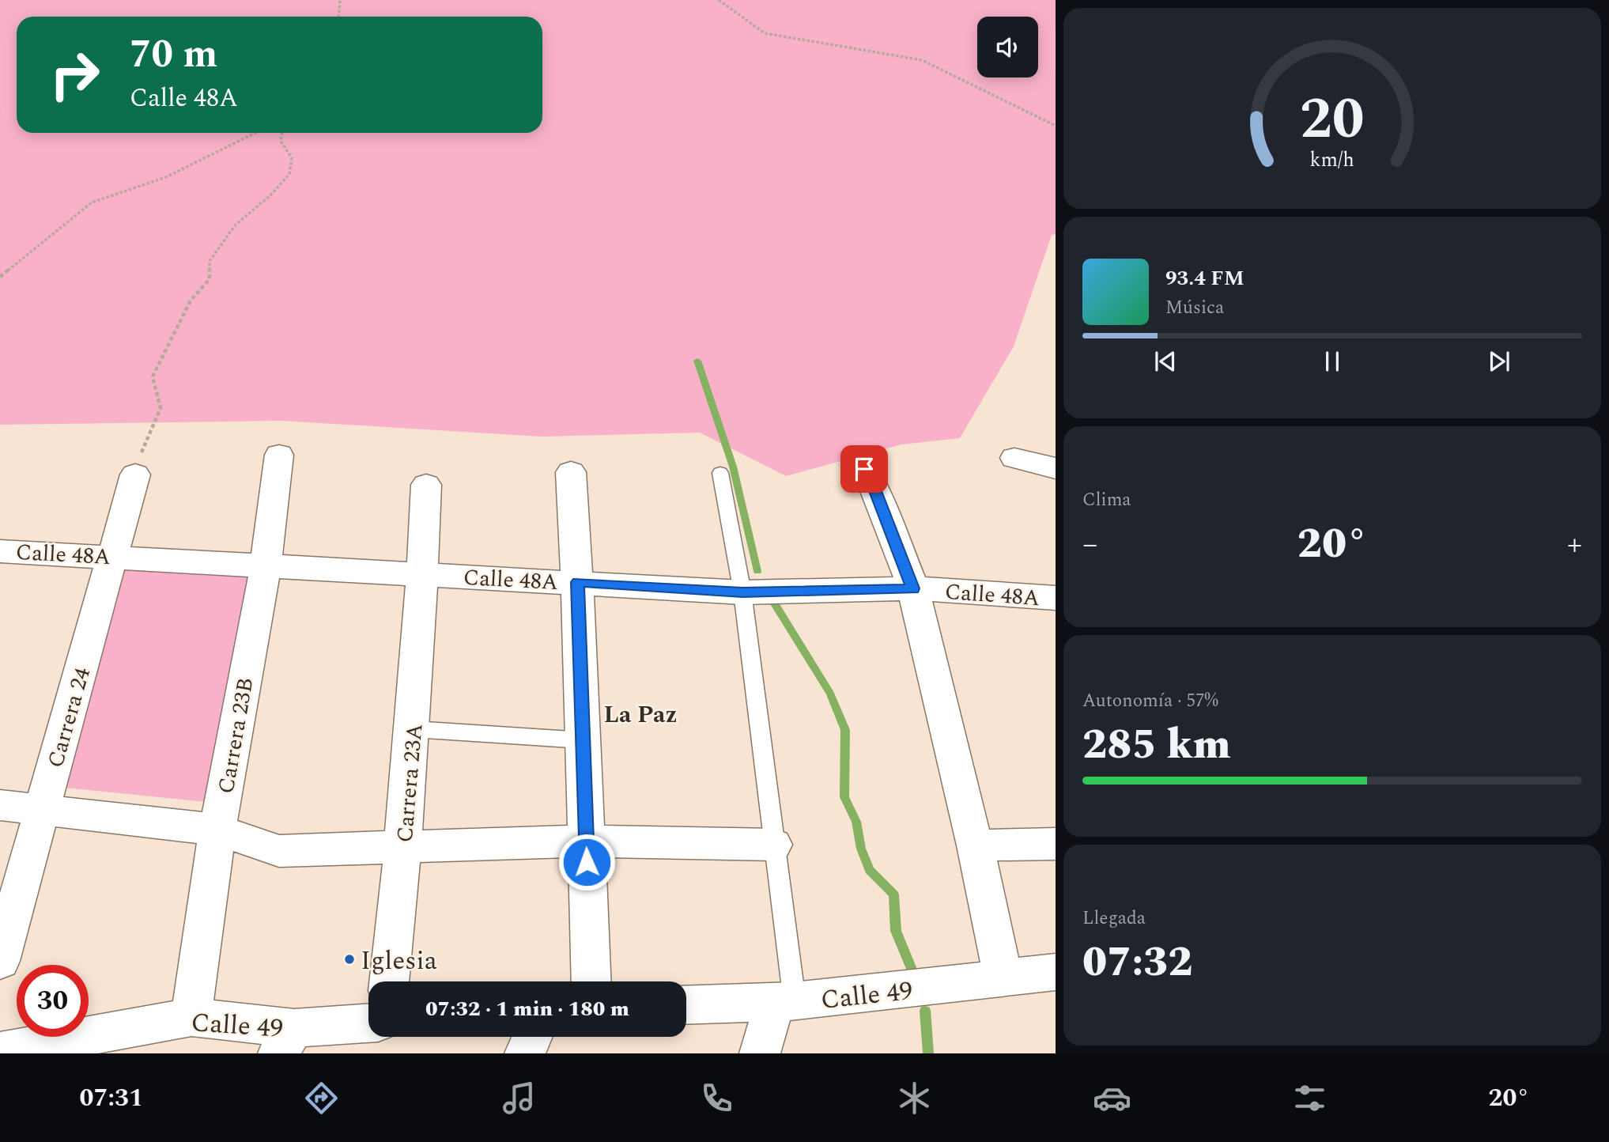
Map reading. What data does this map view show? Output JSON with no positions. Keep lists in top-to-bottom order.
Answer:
{
  "streets": {
    "street": [
      "Calle 48A",
      "Carrera 24",
      "Carrera 23B",
      "Carrera 23A",
      "Calle 49"
    ]
  },
  "crossings": [
    ["Calle 48A", "Carrera 24"],
    ["Calle 48A", "Carrera 23B"],
    ["Calle 48A", "Carrera 23A"],
    ["Carrera 23B", "Calle 49"]
  ],
  "districts": ["La Paz"],
  "places": ["Iglesia"],
  "page": {
    "turn": ["70 m", "Calle 48A"],
    "song": ["93.4 FM", "Música"],
    "tile": [
      "Clima",
      ["Autonomía · 57%", "285 km"],
      ["Llegada", "07:32"]
    ],
    "heat": ["−", "20°", "+"],
    "limit": "30",
    "trip": "07:32 · 1 min · 180 m",
    "tabs": ["07:31", "20°"],
    "gauge": ["20", "km/h"]
  }
}
